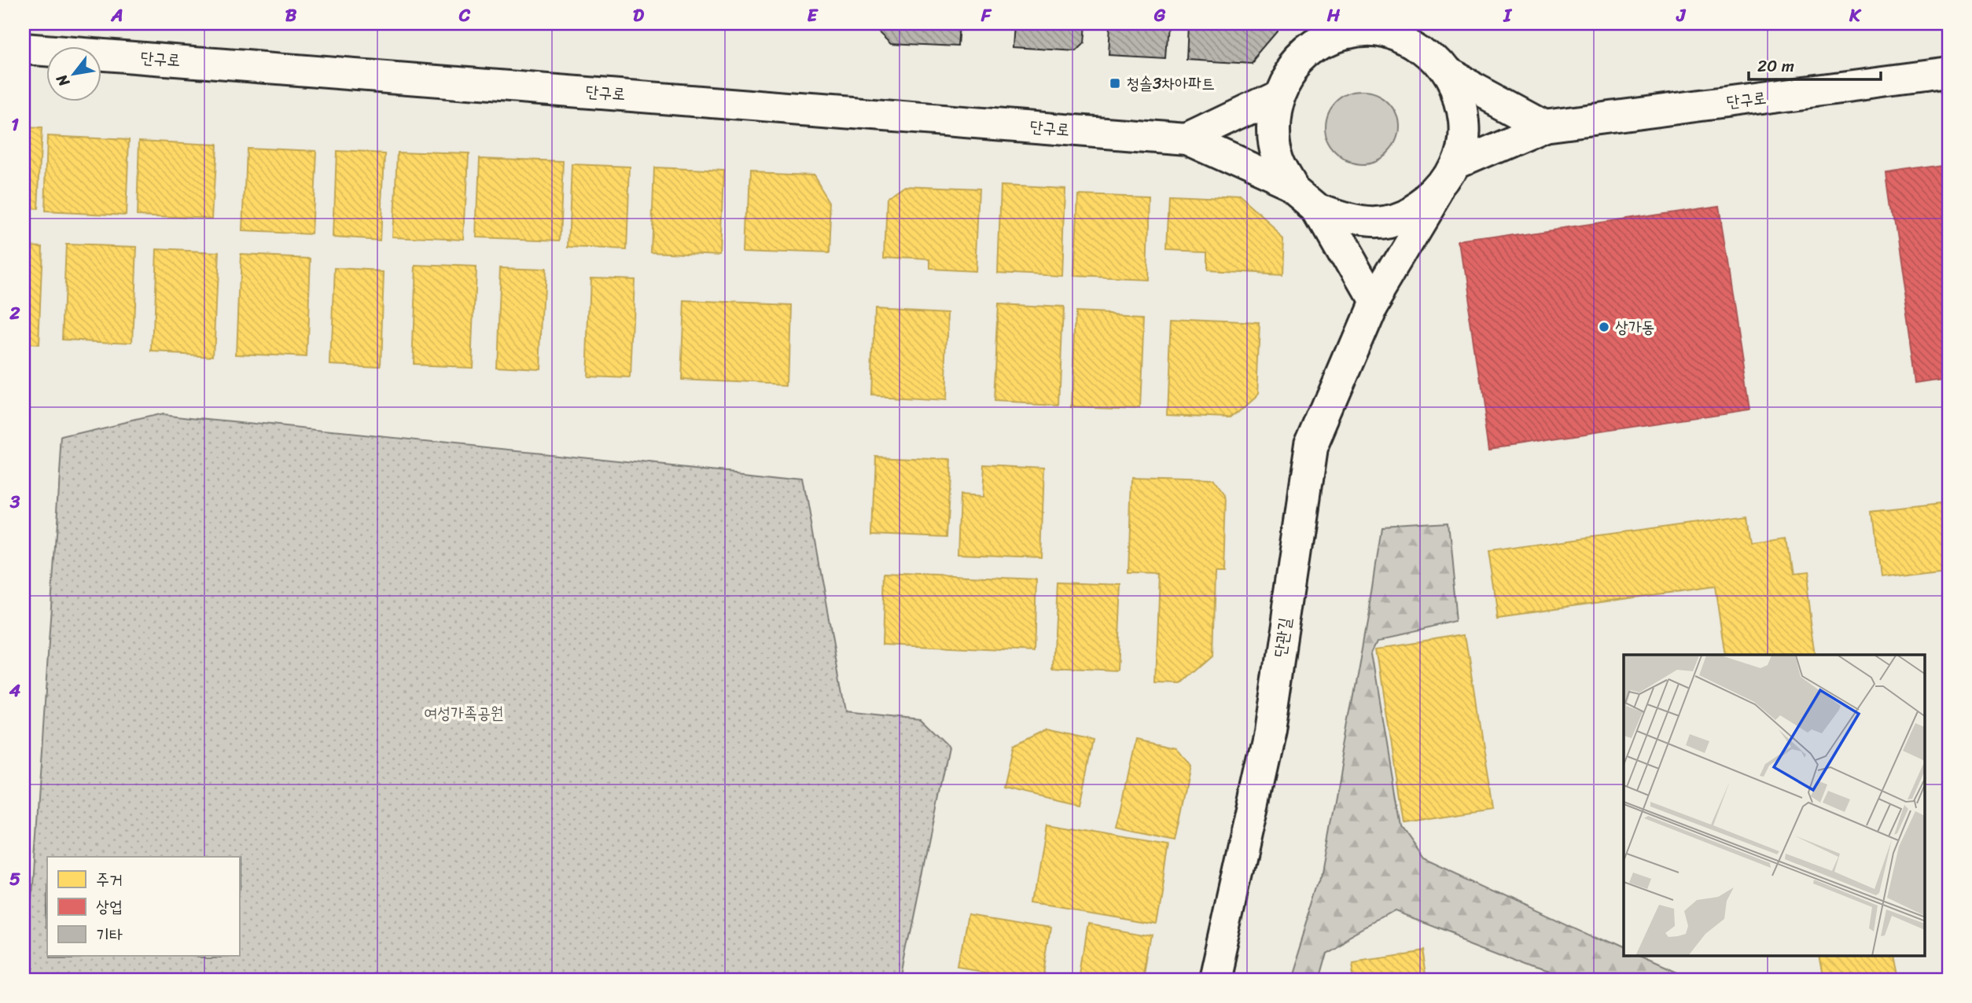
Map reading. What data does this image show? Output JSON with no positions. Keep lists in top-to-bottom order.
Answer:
{
  "streets": {
    "street": ["단구로", "단관길"]
  },
  "crossings": [
    ["단구로", "단관길"]
  ],
  "parks": ["여성가족공원"],
  "places": {
    "transit": ["청솔3차아파트"],
    "other": ["상가동"]
  },
  "legend": ["주거", "상업", "기타"],
  "scale_bar": "20 m",
  "north": "bottom left",
  "grid": {
    "columns": [
      "A",
      "B",
      "C",
      "D",
      "E",
      "F",
      "G",
      "H",
      "I",
      "J",
      "K"
    ],
    "rows": [
      "1",
      "2",
      "3",
      "4",
      "5"
    ]
  }
}
